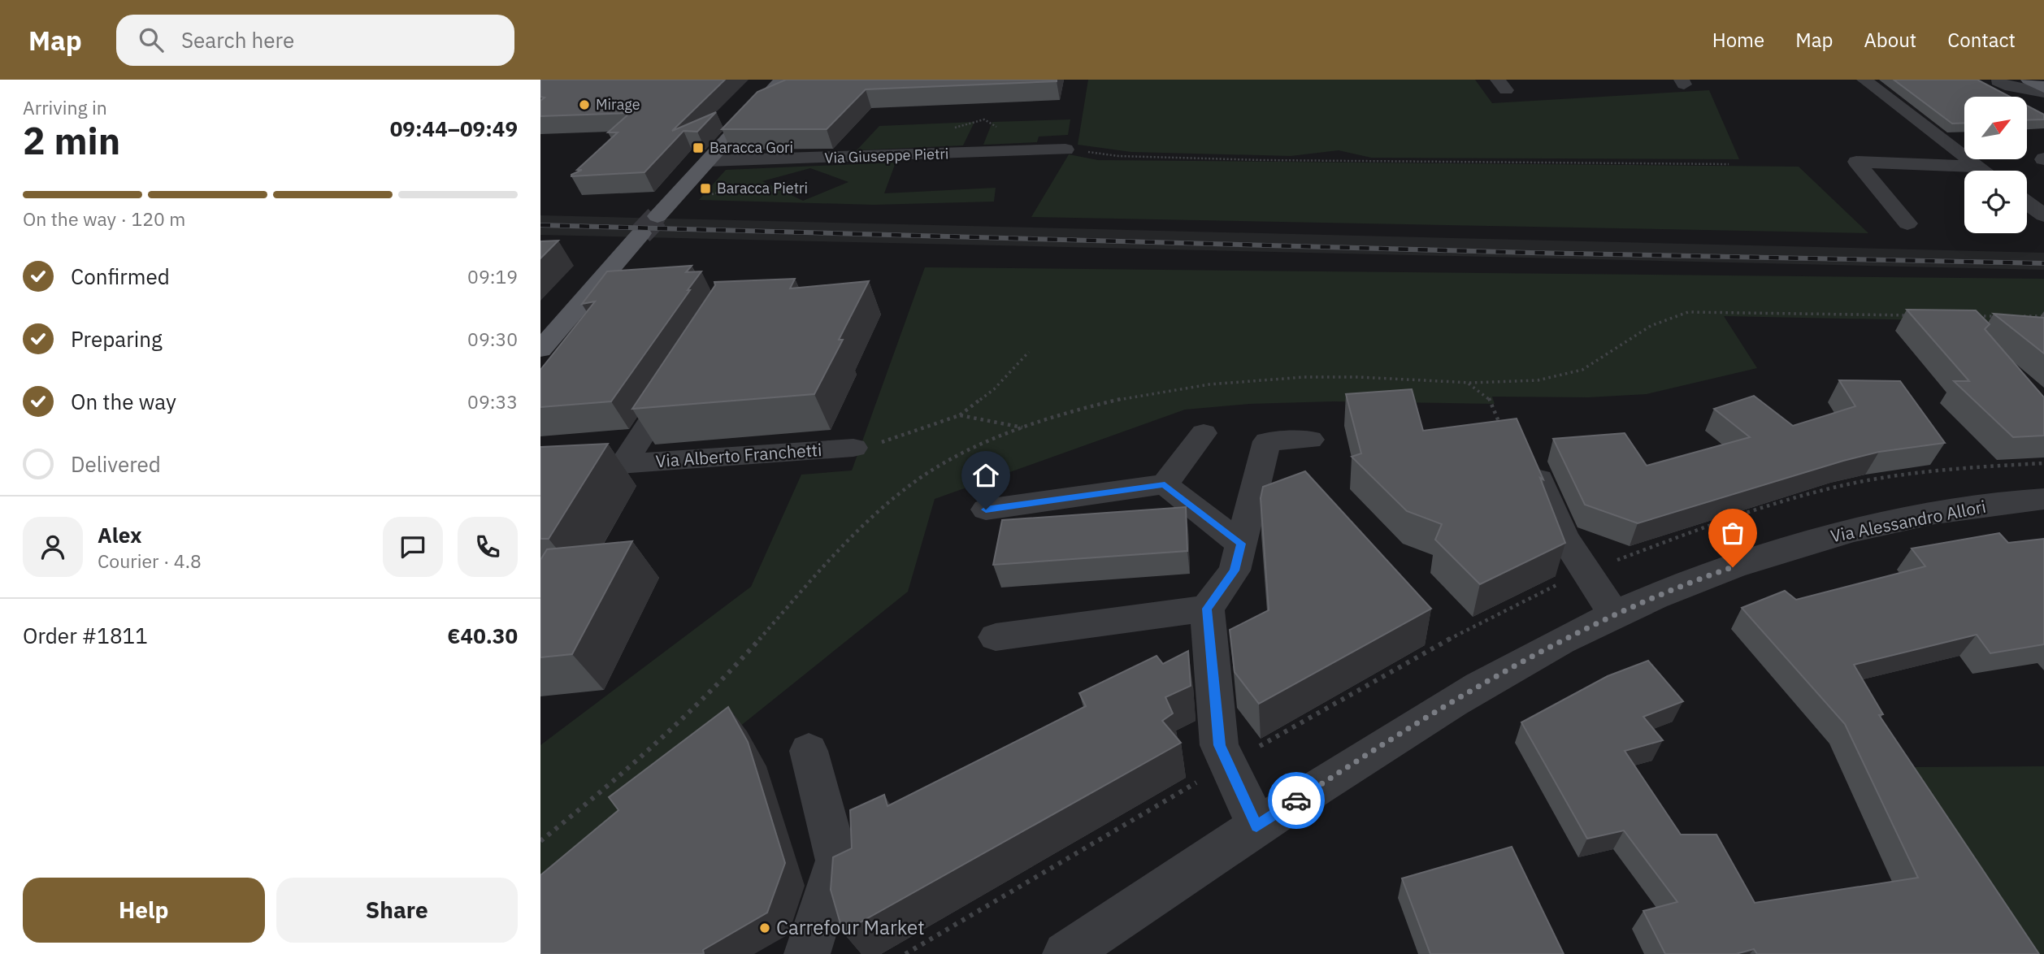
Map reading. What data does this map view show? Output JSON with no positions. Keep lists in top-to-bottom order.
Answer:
{
  "streets": {
    "street": ["Via Giuseppe Pietri", "Via Alberto Franchetti", "Via Alessandro Allori"]
  },
  "places": {
    "other": ["Mirage", "Carrefour Market"],
    "transit": ["Baracca Gori", "Baracca Pietri"]
  },
  "north": "top right",
  "page": {
    "header": "Map",
    "search": "Search here",
    "nav": [
      "Home",
      "Map",
      "About",
      "Contact"
    ],
    "heading": ["2 min", "Arriving in", "09:44–09:49"],
    "panel": [
      "Alex",
      "Courier · 4.8",
      "Order #1811",
      "€40.30"
    ],
    "bar": "On the way · 120 m",
    "list": [
      ["Confirmed", "09:19"],
      ["Preparing", "09:30"],
      ["On the way", "09:33"],
      "Delivered"
    ],
    "buttons": ["Help", "Share"]
  }
}
